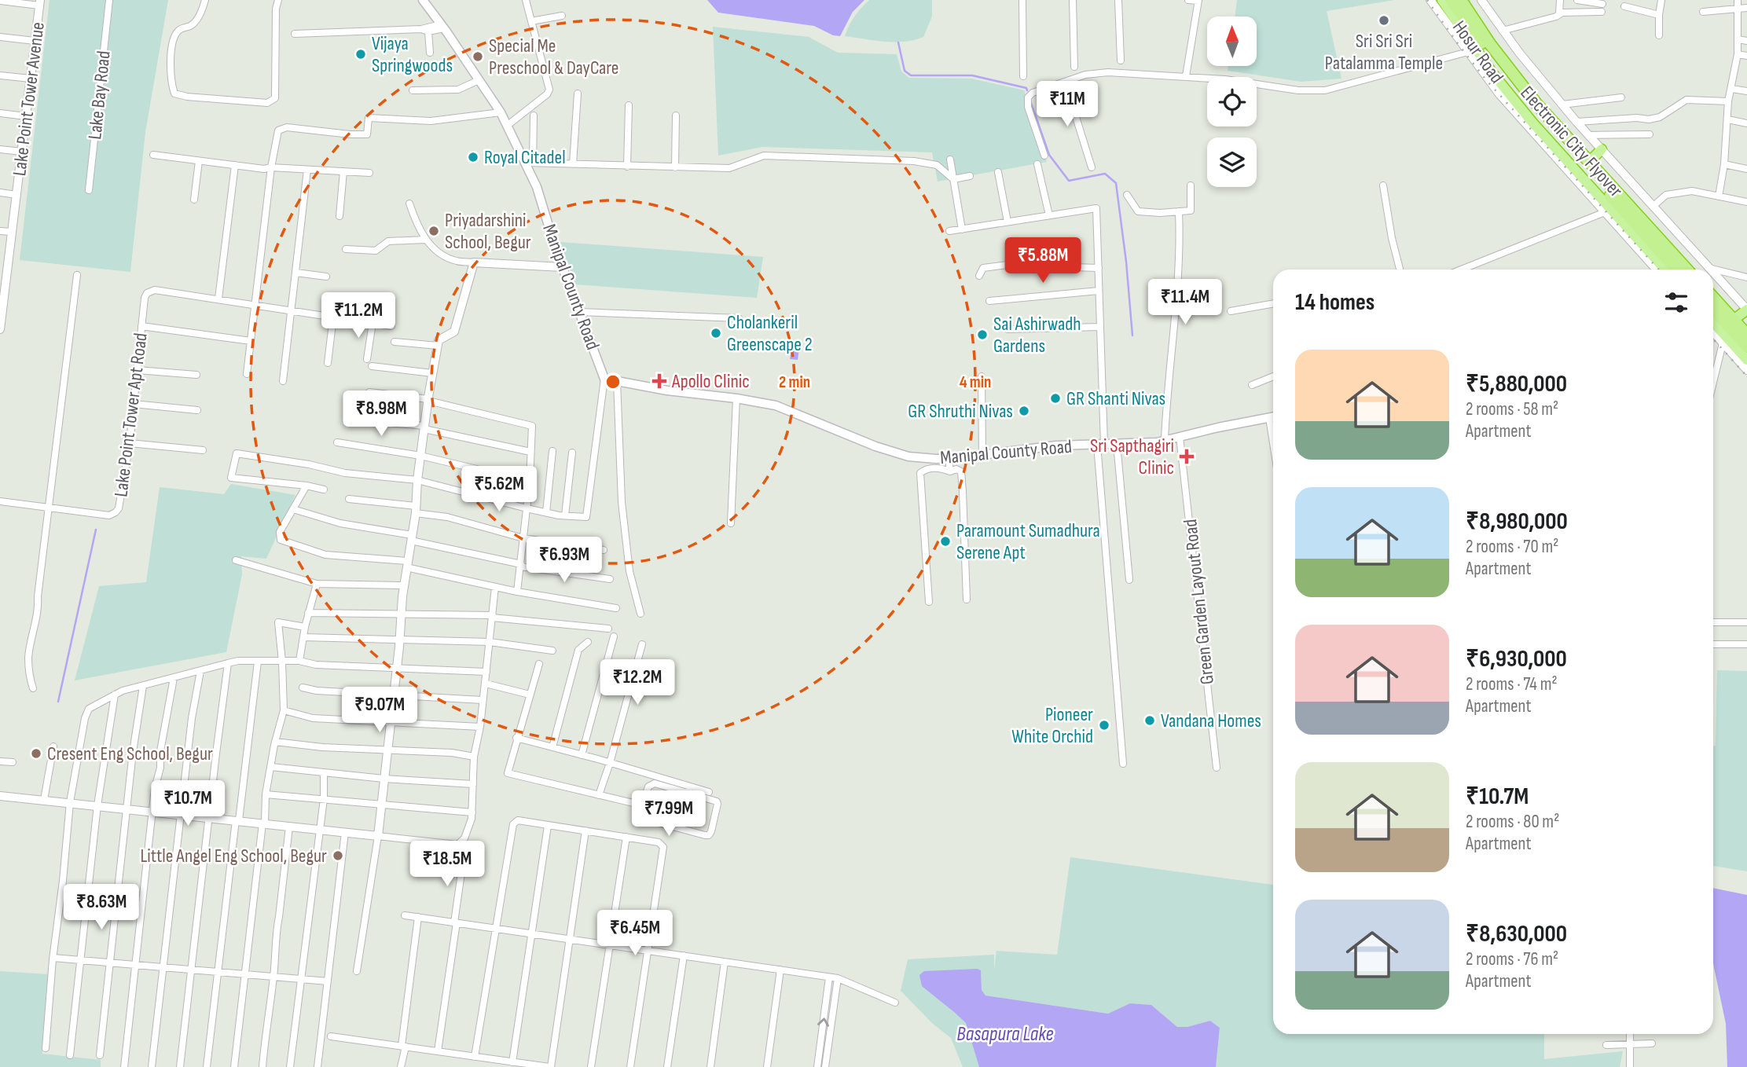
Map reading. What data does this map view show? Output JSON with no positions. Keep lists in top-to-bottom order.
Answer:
{
  "streets": {
    "highway": ["Hosur Road", "Electronic City Flyover"],
    "main road": ["Manipal County Road"],
    "street": [
      "Lake Bay Road",
      "Lake Point Tower Avenue",
      "Lake Point Tower Apt Road",
      "Green Garden Layout Road"
    ]
  },
  "crossings": [
    ["Manipal County Road", "Green Garden Layout Road"]
  ],
  "water": ["Basapura Lake"],
  "places": {
    "other": [
      "Sri Sri Sri Patalamma Temple",
      "Vijaya Springwoods",
      "Special Me Preschool & DayCare",
      "Royal Citadel",
      "Priyadarshini School, Begur",
      "Cholankeril Greenscape 2",
      "Sai Ashirwadh Gardens",
      "GR Shanti Nivas",
      "GR Shruthi Nivas",
      "Paramount Sumadhura Serene Apt",
      "Vandana Homes",
      "Pioneer White Orchid",
      "Cresent Eng School, Begur",
      "Little Angel Eng School, Begur"
    ],
    "health": ["Apollo Clinic", "Sri Sapthagiri Clinic"]
  },
  "north": "top",
  "page": {
    "price": [
      "₹11M",
      "₹5.88M",
      "₹11.4M",
      "₹11.2M",
      "₹8.98M",
      "₹5.62M",
      "₹6.93M",
      "₹12.2M",
      "₹9.07M",
      "₹10.7M",
      "₹7.99M",
      "₹18.5M",
      "₹8.63M",
      "₹6.45M"
    ],
    "heading": "14 homes",
    "list": [
      {
        "name": "₹5,880,000",
        "note": "2 rooms · 58 m² · Apartment"
      },
      {
        "name": "₹8,980,000",
        "note": "2 rooms · 70 m² · Apartment"
      },
      {
        "name": "₹6,930,000",
        "note": "2 rooms · 74 m² · Apartment"
      },
      {
        "name": "₹10.7M",
        "note": "2 rooms · 80 m² · Apartment"
      },
      {
        "name": "₹8,630,000",
        "note": "2 rooms · 76 m² · Apartment"
      }
    ]
  },
  "rings": ["2 min", "4 min"]
}
